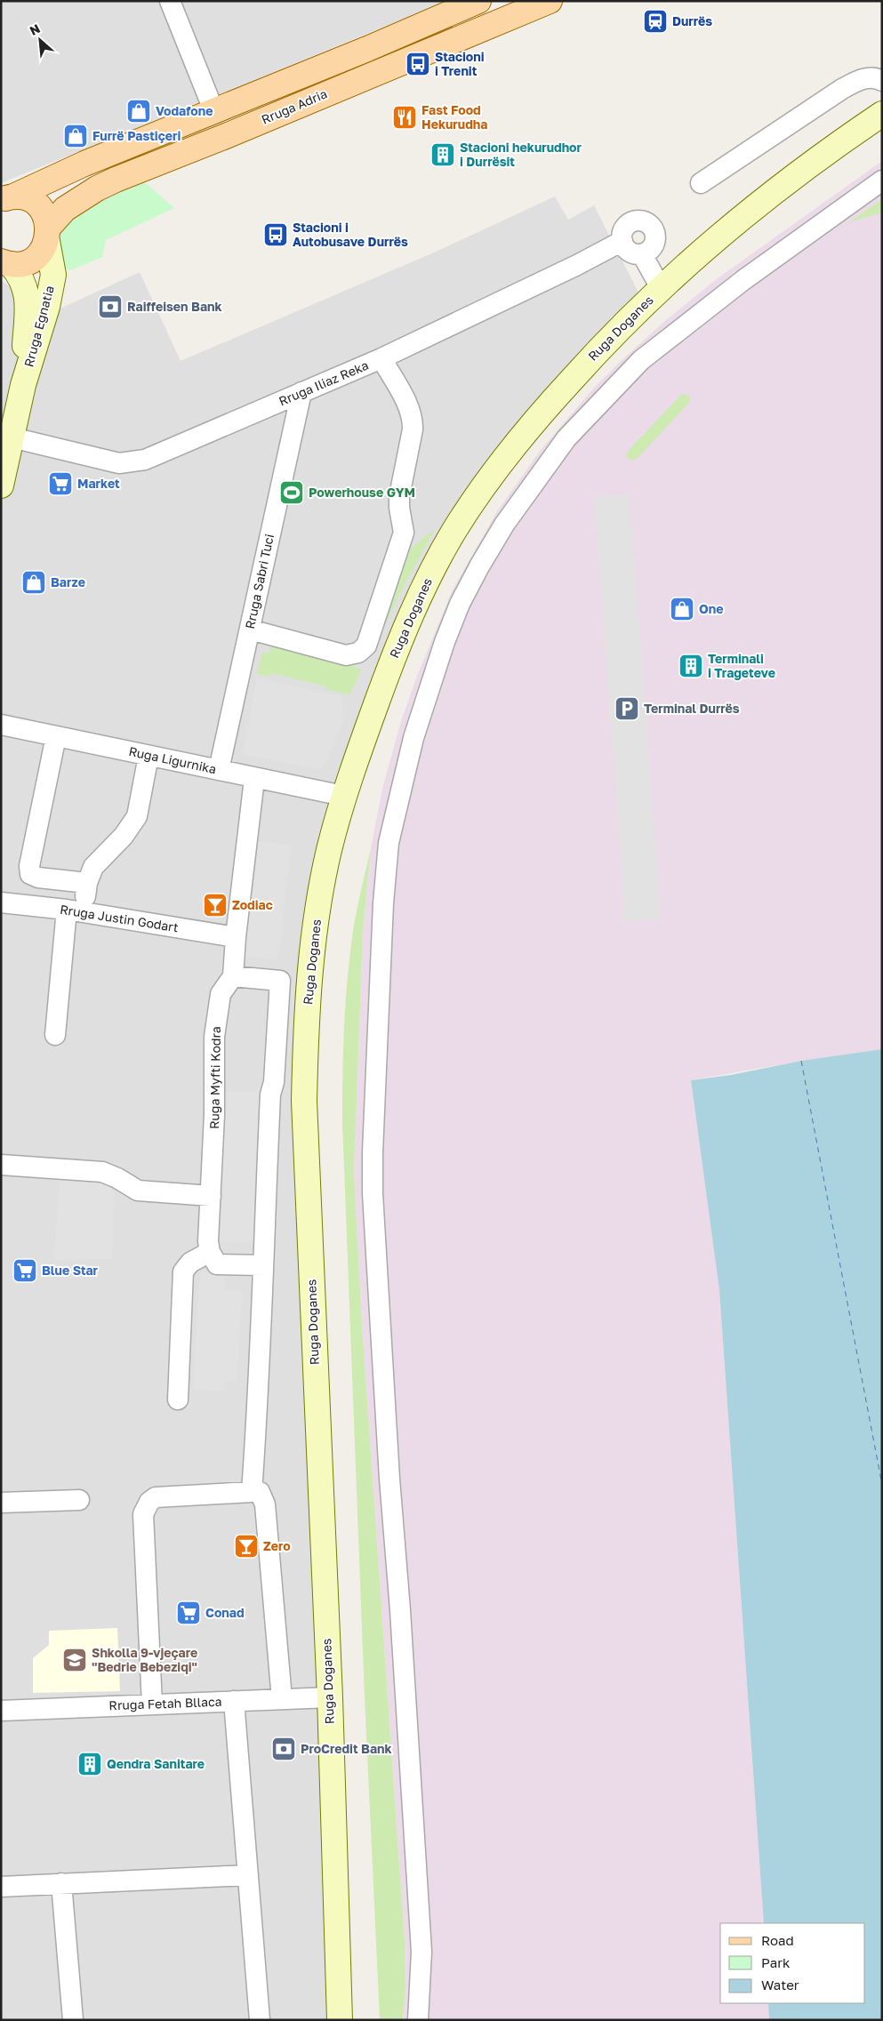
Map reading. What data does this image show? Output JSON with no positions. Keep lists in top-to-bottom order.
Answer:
{
  "streets": {
    "main road": ["Rruga Adria", "Rruga Egnatia", "Ruga Doganes"],
    "street": [
      "Rruga Iliaz Reka",
      "Rruga Sabri Tuci",
      "Ruga Ligurnika",
      "Rruga Justin Godart",
      "Ruga Myfti Kodra",
      "Rruga Fetah Bllaca"
    ]
  },
  "crossings": [
    ["Rruga Adria", "Rruga Egnatia"],
    ["Rruga Egnatia", "Rruga Iliaz Reka"],
    ["Ruga Doganes", "Ruga Ligurnika"],
    ["Ruga Doganes", "Rruga Fetah Bllaca"],
    ["Rruga Iliaz Reka", "Rruga Sabri Tuci"],
    ["Rruga Sabri Tuci", "Ruga Ligurnika"]
  ],
  "places": {
    "station": ["Durrës"],
    "bus stop": ["Stacioni i Trenit", "Stacioni i Autobusave Durrës"],
    "shop": [
      "Vodafone",
      "Furrë Pastiçeri",
      "Barze",
      "One"
    ],
    "restaurant": ["Fast Food Hekurudha"],
    "building": ["Stacioni hekurudhor i Durrësit", "Terminali i Trageteve", "Qendra Sanitare"],
    "bank": ["Raiffeisen Bank", "ProCredit Bank"],
    "supermarket": ["Market", "Blue Star", "Conad"],
    "sports": ["Powerhouse GYM"],
    "parking": ["Terminal Durrës"],
    "bar": ["Zodiac", "Zero"],
    "school or university": ["Shkolla 9-vjeçare \"Bedrie Bebeziqi\""]
  },
  "legend": ["Road", "Park", "Water"],
  "north": "top left"
}
